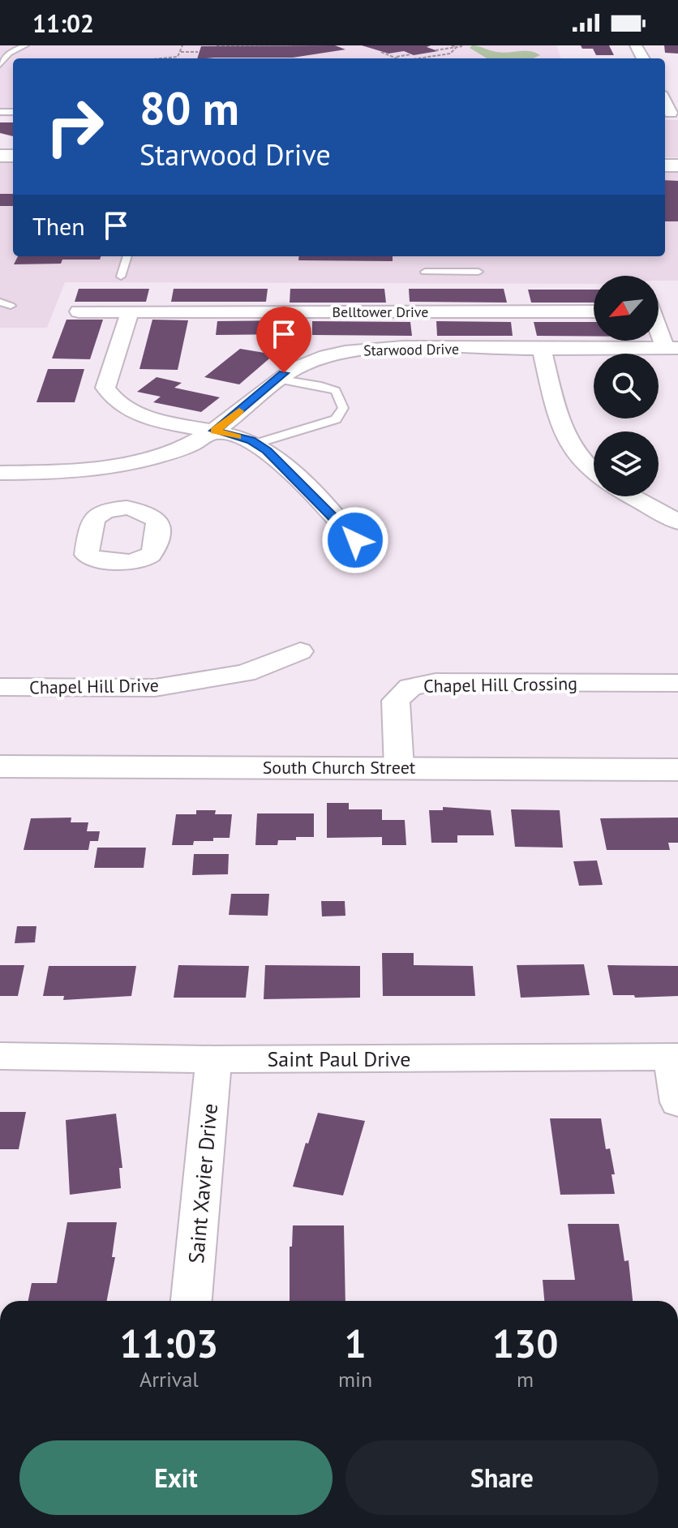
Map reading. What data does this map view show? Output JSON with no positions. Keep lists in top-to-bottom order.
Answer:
{
  "streets": {
    "street": [
      "Belltower Drive",
      "Starwood Drive",
      "Chapel Hill Crossing",
      "Chapel Hill Drive",
      "South Church Street",
      "Saint Paul Drive",
      "Saint Xavier Drive"
    ]
  },
  "crossings": [
    ["Chapel Hill Crossing", "South Church Street"],
    ["Saint Paul Drive", "Saint Xavier Drive"]
  ],
  "north": "bottom left",
  "page": {
    "status": "11:02",
    "turn": ["80 m", "Starwood Drive"],
    "then": "Then",
    "eta": [
      "11:03",
      "Arrival",
      "1",
      "min",
      "130",
      "m"
    ],
    "buttons": ["Exit", "Share"]
  }
}
